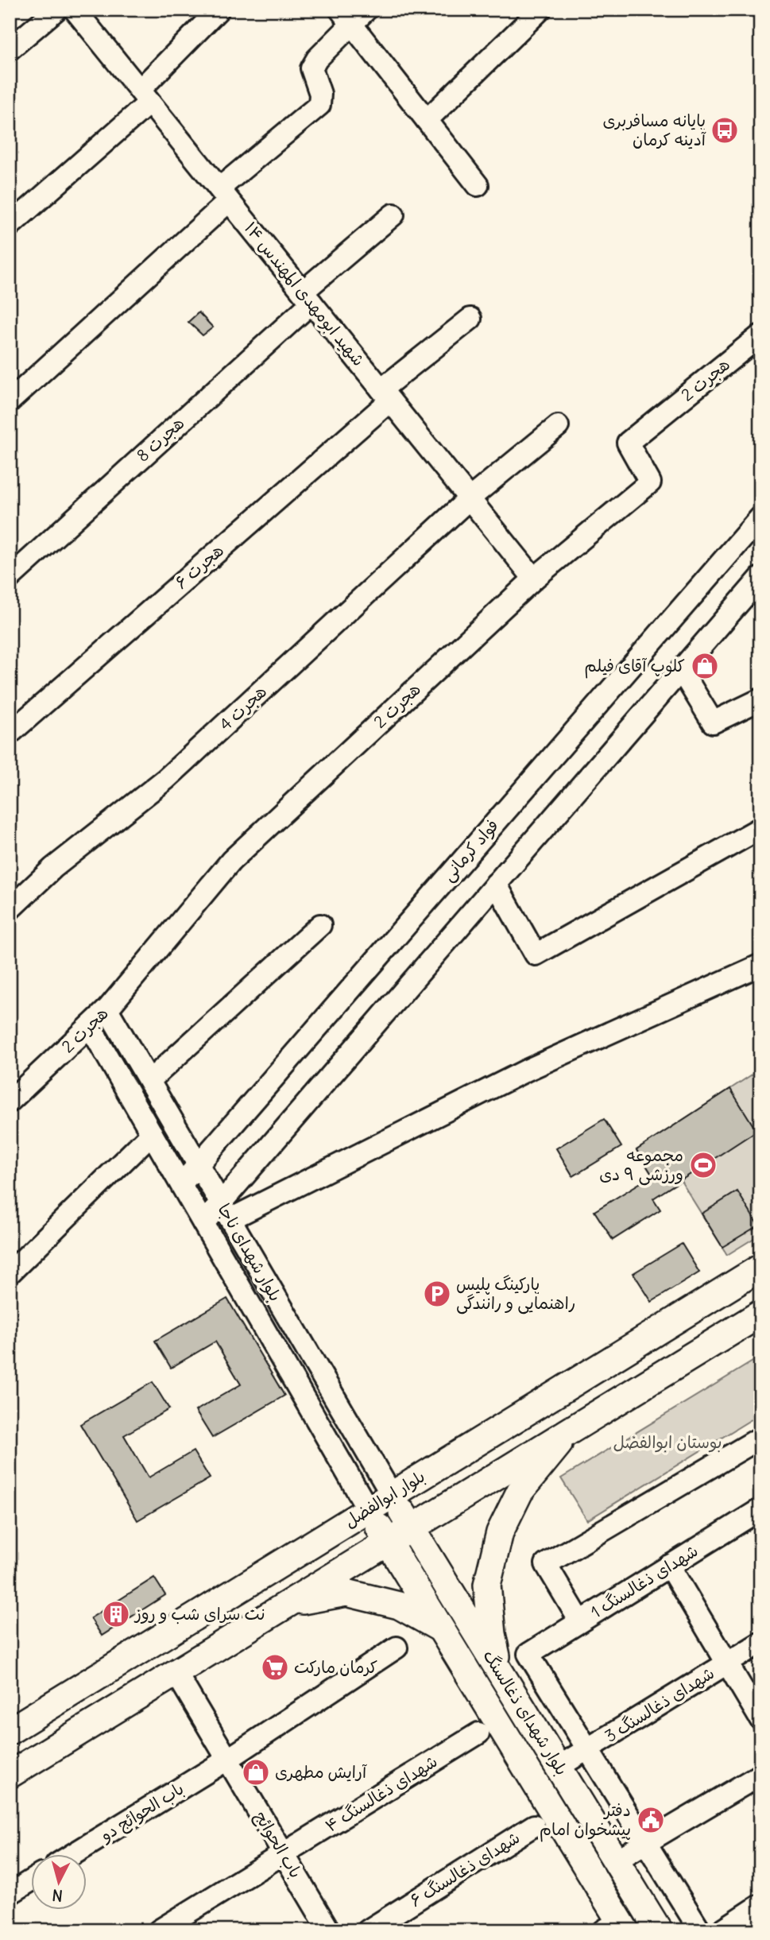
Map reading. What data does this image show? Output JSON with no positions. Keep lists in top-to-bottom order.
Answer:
{
  "streets": {
    "main road": ["بلوار ابوالفضل", "بلوار شهدای ذغالسنگ"],
    "street": [
      "شهید ابومهدی المهندس ۱۴",
      "هجرت 2",
      "هجرت 8",
      "هجرت ۶",
      "هجرت 4",
      "فواد کرمانی",
      "بلوار شهدای ناجا",
      "شهدای ذغالسنگ 1",
      "شهدای ذغالسنگ 3",
      "شهدای ذغالسنگ ۴",
      "باب الحوائج دو",
      "باب الحوائج",
      "شهدای ذغالسنگ ۶"
    ]
  },
  "crossings": [
    ["شهید ابومهدی المهندس ۱۴", "هجرت 2"],
    ["شهید ابومهدی المهندس ۱۴", "هجرت 8"],
    ["شهید ابومهدی المهندس ۱۴", "هجرت ۶"],
    ["شهید ابومهدی المهندس ۱۴", "هجرت 4"],
    ["هجرت 2", "بلوار شهدای ناجا"],
    ["فواد کرمانی", "بلوار شهدای ناجا"],
    ["بلوار شهدای ناجا", "بلوار ابوالفضل"],
    ["بلوار شهدای ناجا", "بلوار شهدای ذغالسنگ"],
    ["بلوار ابوالفضل", "بلوار شهدای ذغالسنگ"],
    ["شهدای ذغالسنگ 1", "شهدای ذغالسنگ 3"],
    ["شهدای ذغالسنگ 3", "بلوار شهدای ذغالسنگ"],
    ["شهدای ذغالسنگ ۴", "باب الحوائج"],
    ["باب الحوائج دو", "باب الحوائج"]
  ],
  "parks": ["بوستان ابوالفضل"],
  "places": {
    "bus stop": ["پایانه مسافربری آدینه کرمان"],
    "shop": ["کلوپ آقای فیلم", "آرایش مطهری"],
    "sports": ["مجموعه ورزشی ۹ دی"],
    "parking": ["پارکینگ پلیس راهنمایی و رانندگی"],
    "building": ["نت سرای شب و روز"],
    "supermarket": ["کرمان مارکت"],
    "public building": ["دفتر پیشخوان امام"]
  },
  "north": "bottom"
}
